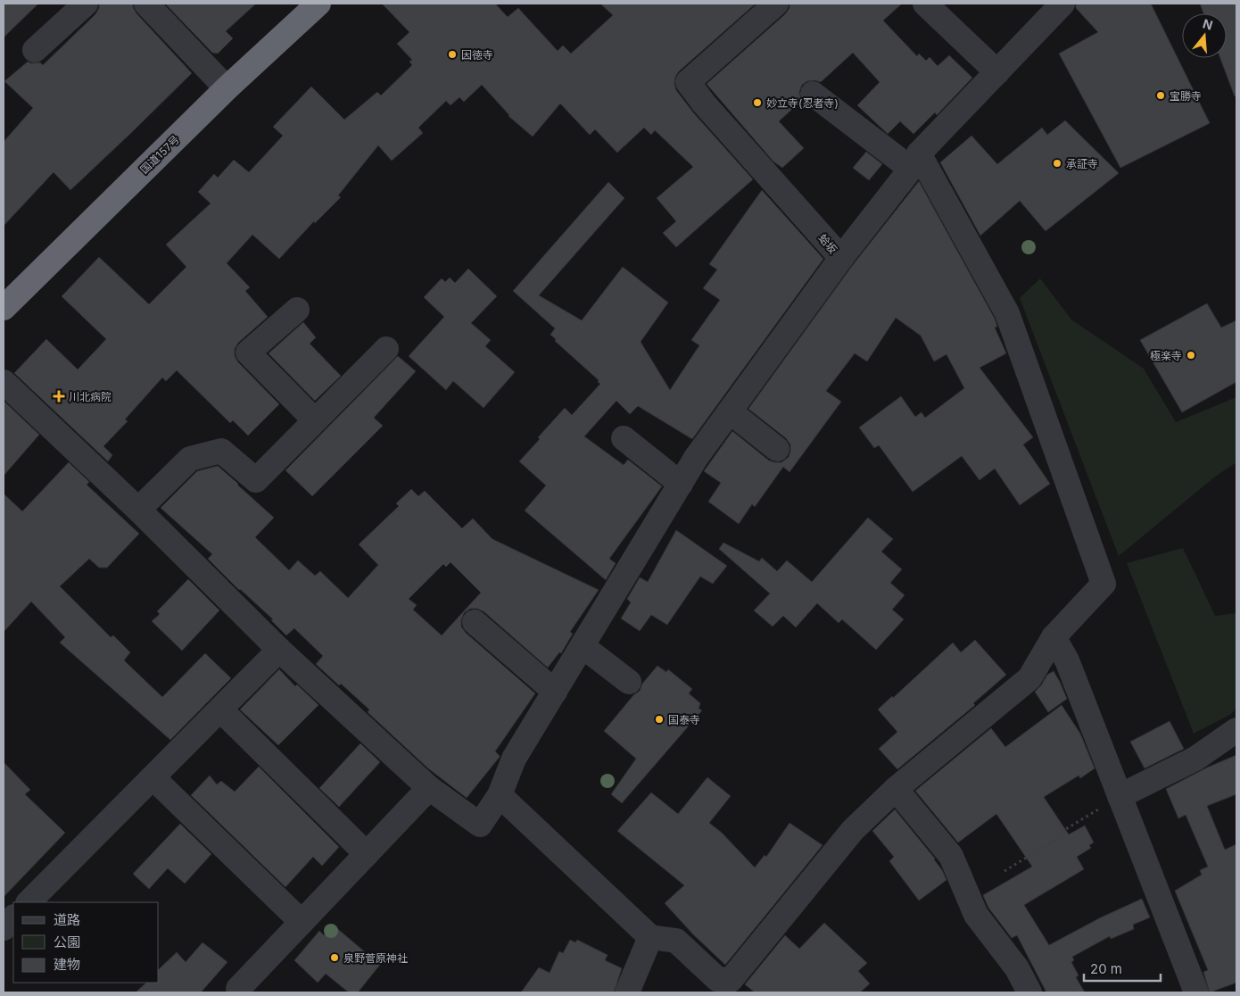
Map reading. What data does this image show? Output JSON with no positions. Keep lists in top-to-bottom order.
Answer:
{
  "streets": {
    "highway": ["国道157号"],
    "street": ["蛤坂"]
  },
  "places": {
    "other": [
      "因徳寺",
      "宝勝寺",
      "妙立寺(忍者寺)",
      "承証寺",
      "極楽寺",
      "国泰寺",
      "泉野菅原神社"
    ],
    "health": ["川北病院"]
  },
  "legend": ["道路", "公園", "建物"],
  "scale_bar": "20 m",
  "north": "top"
}
